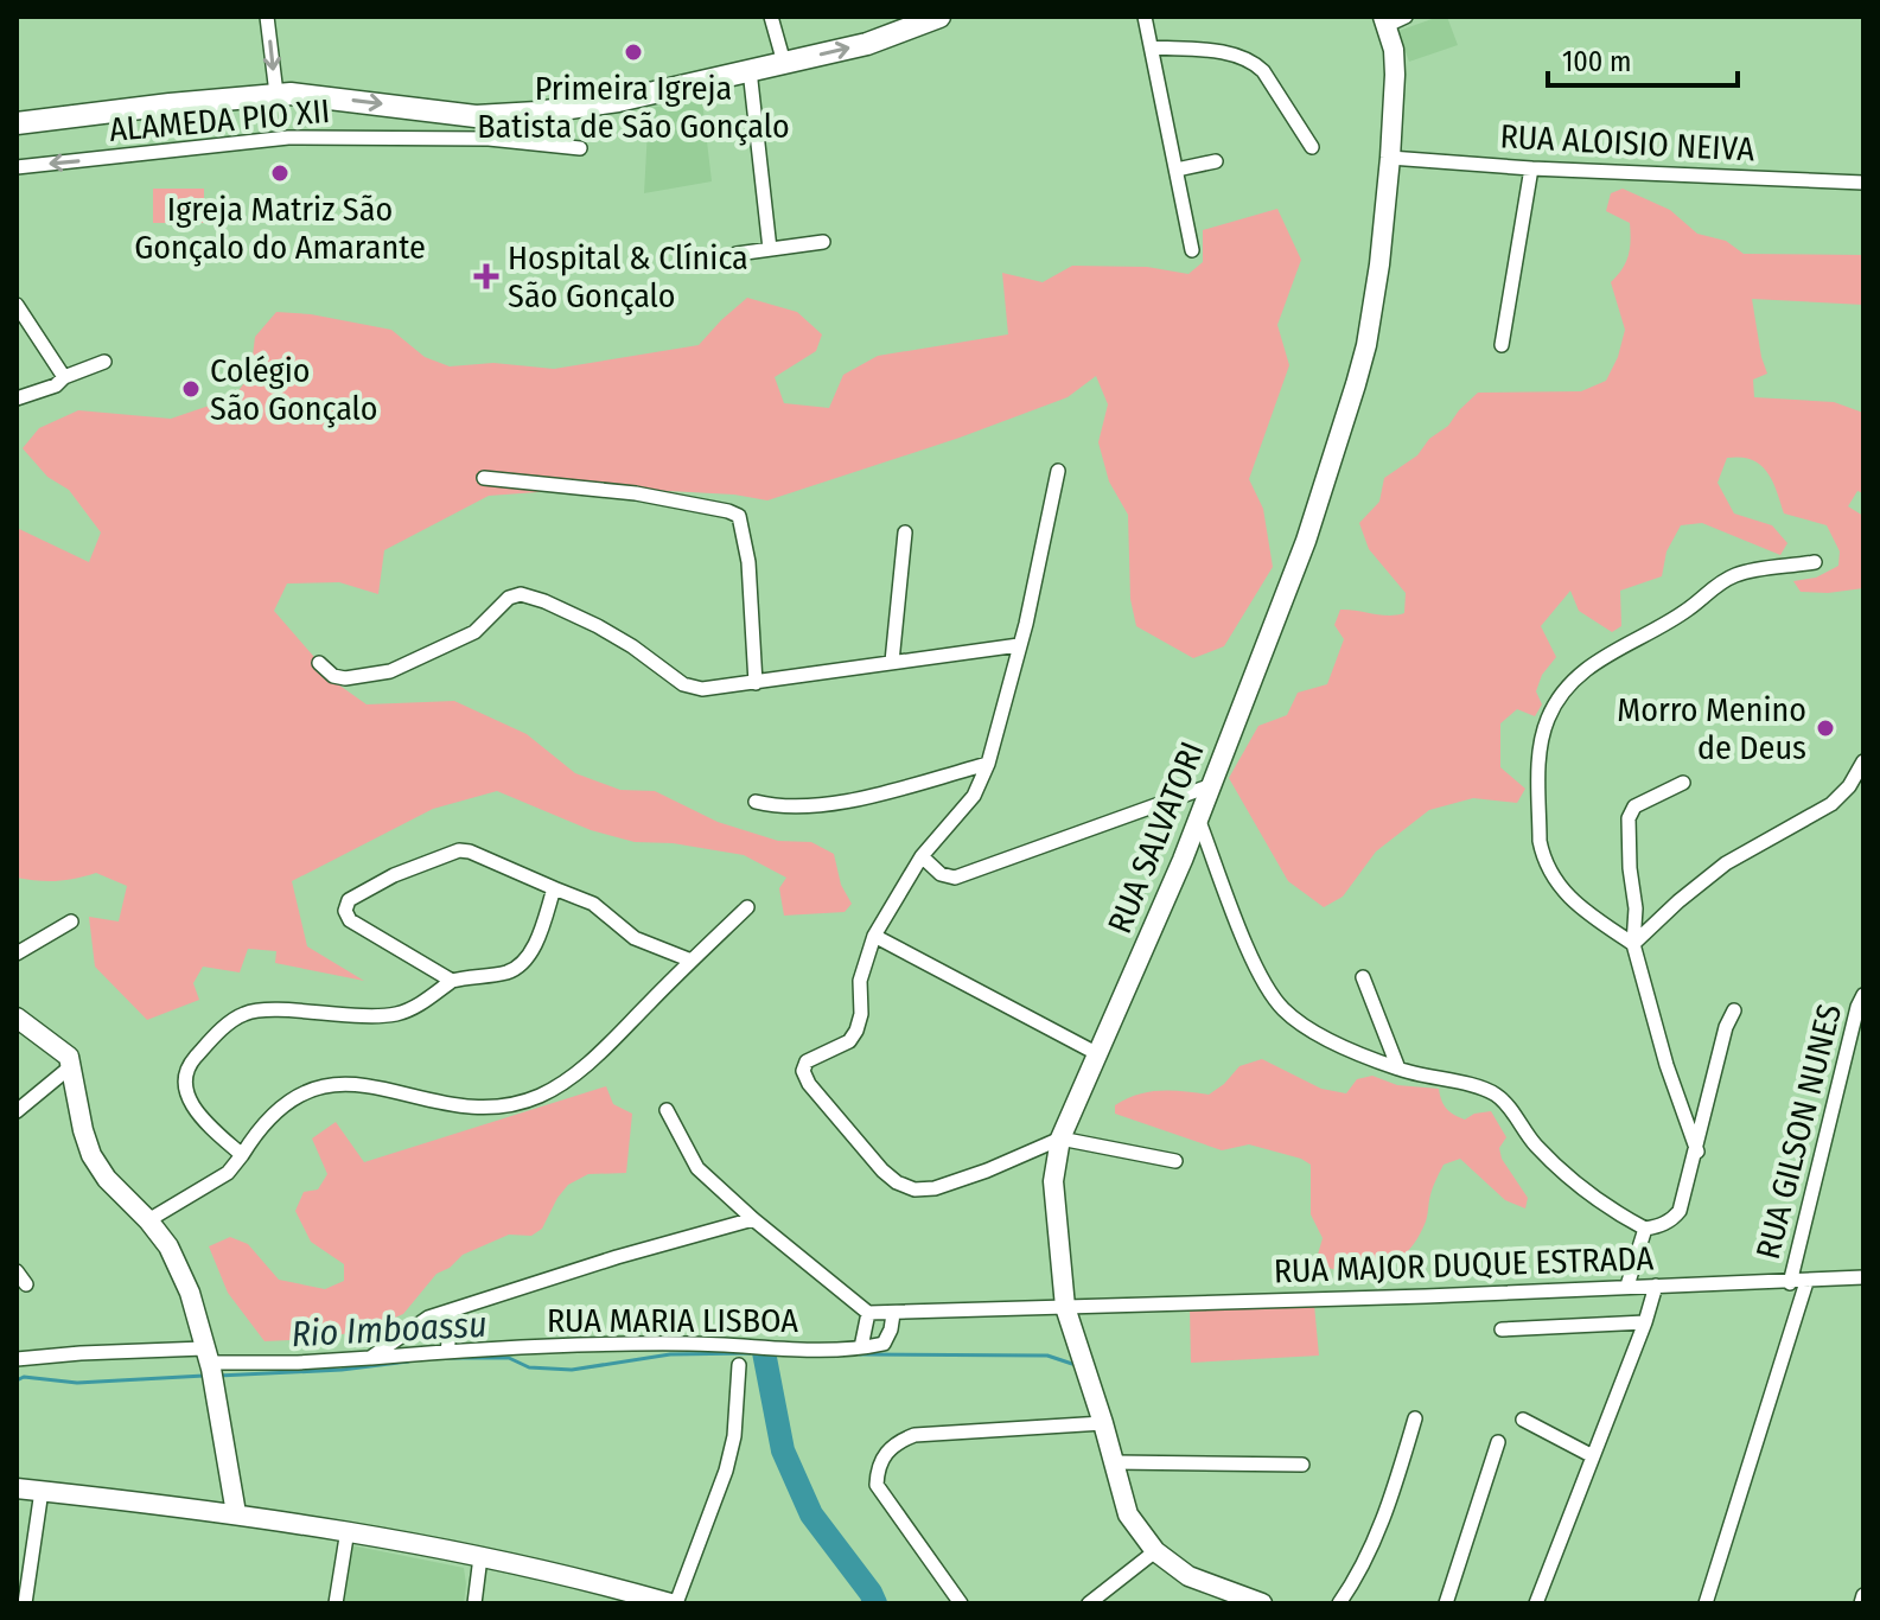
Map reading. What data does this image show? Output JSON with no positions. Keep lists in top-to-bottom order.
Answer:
{
  "streets": {
    "main road": ["RUA SALVATORI"],
    "street": [
      "ALAMEDA PIO XII",
      "RUA ALOISIO NEIVA",
      "RUA GILSON NUNES",
      "RUA MAJOR DUQUE ESTRADA",
      "RUA MARIA LISBOA"
    ]
  },
  "crossings": [
    ["RUA ALOISIO NEIVA", "RUA SALVATORI"],
    ["RUA SALVATORI", "RUA MAJOR DUQUE ESTRADA"],
    ["RUA GILSON NUNES", "RUA MAJOR DUQUE ESTRADA"]
  ],
  "one_way": ["ALAMEDA PIO XII"],
  "water": ["Rio Imboassu"],
  "places": {
    "other": [
      "Primeira Igreja Batista de São Gonçalo",
      "Igreja Matriz São Gonçalo do Amarante",
      "Colégio São Gonçalo",
      "Morro Menino de Deus"
    ],
    "health": ["Hospital & Clínica São Gonçalo"]
  },
  "scale_bar": "100 m"
}
